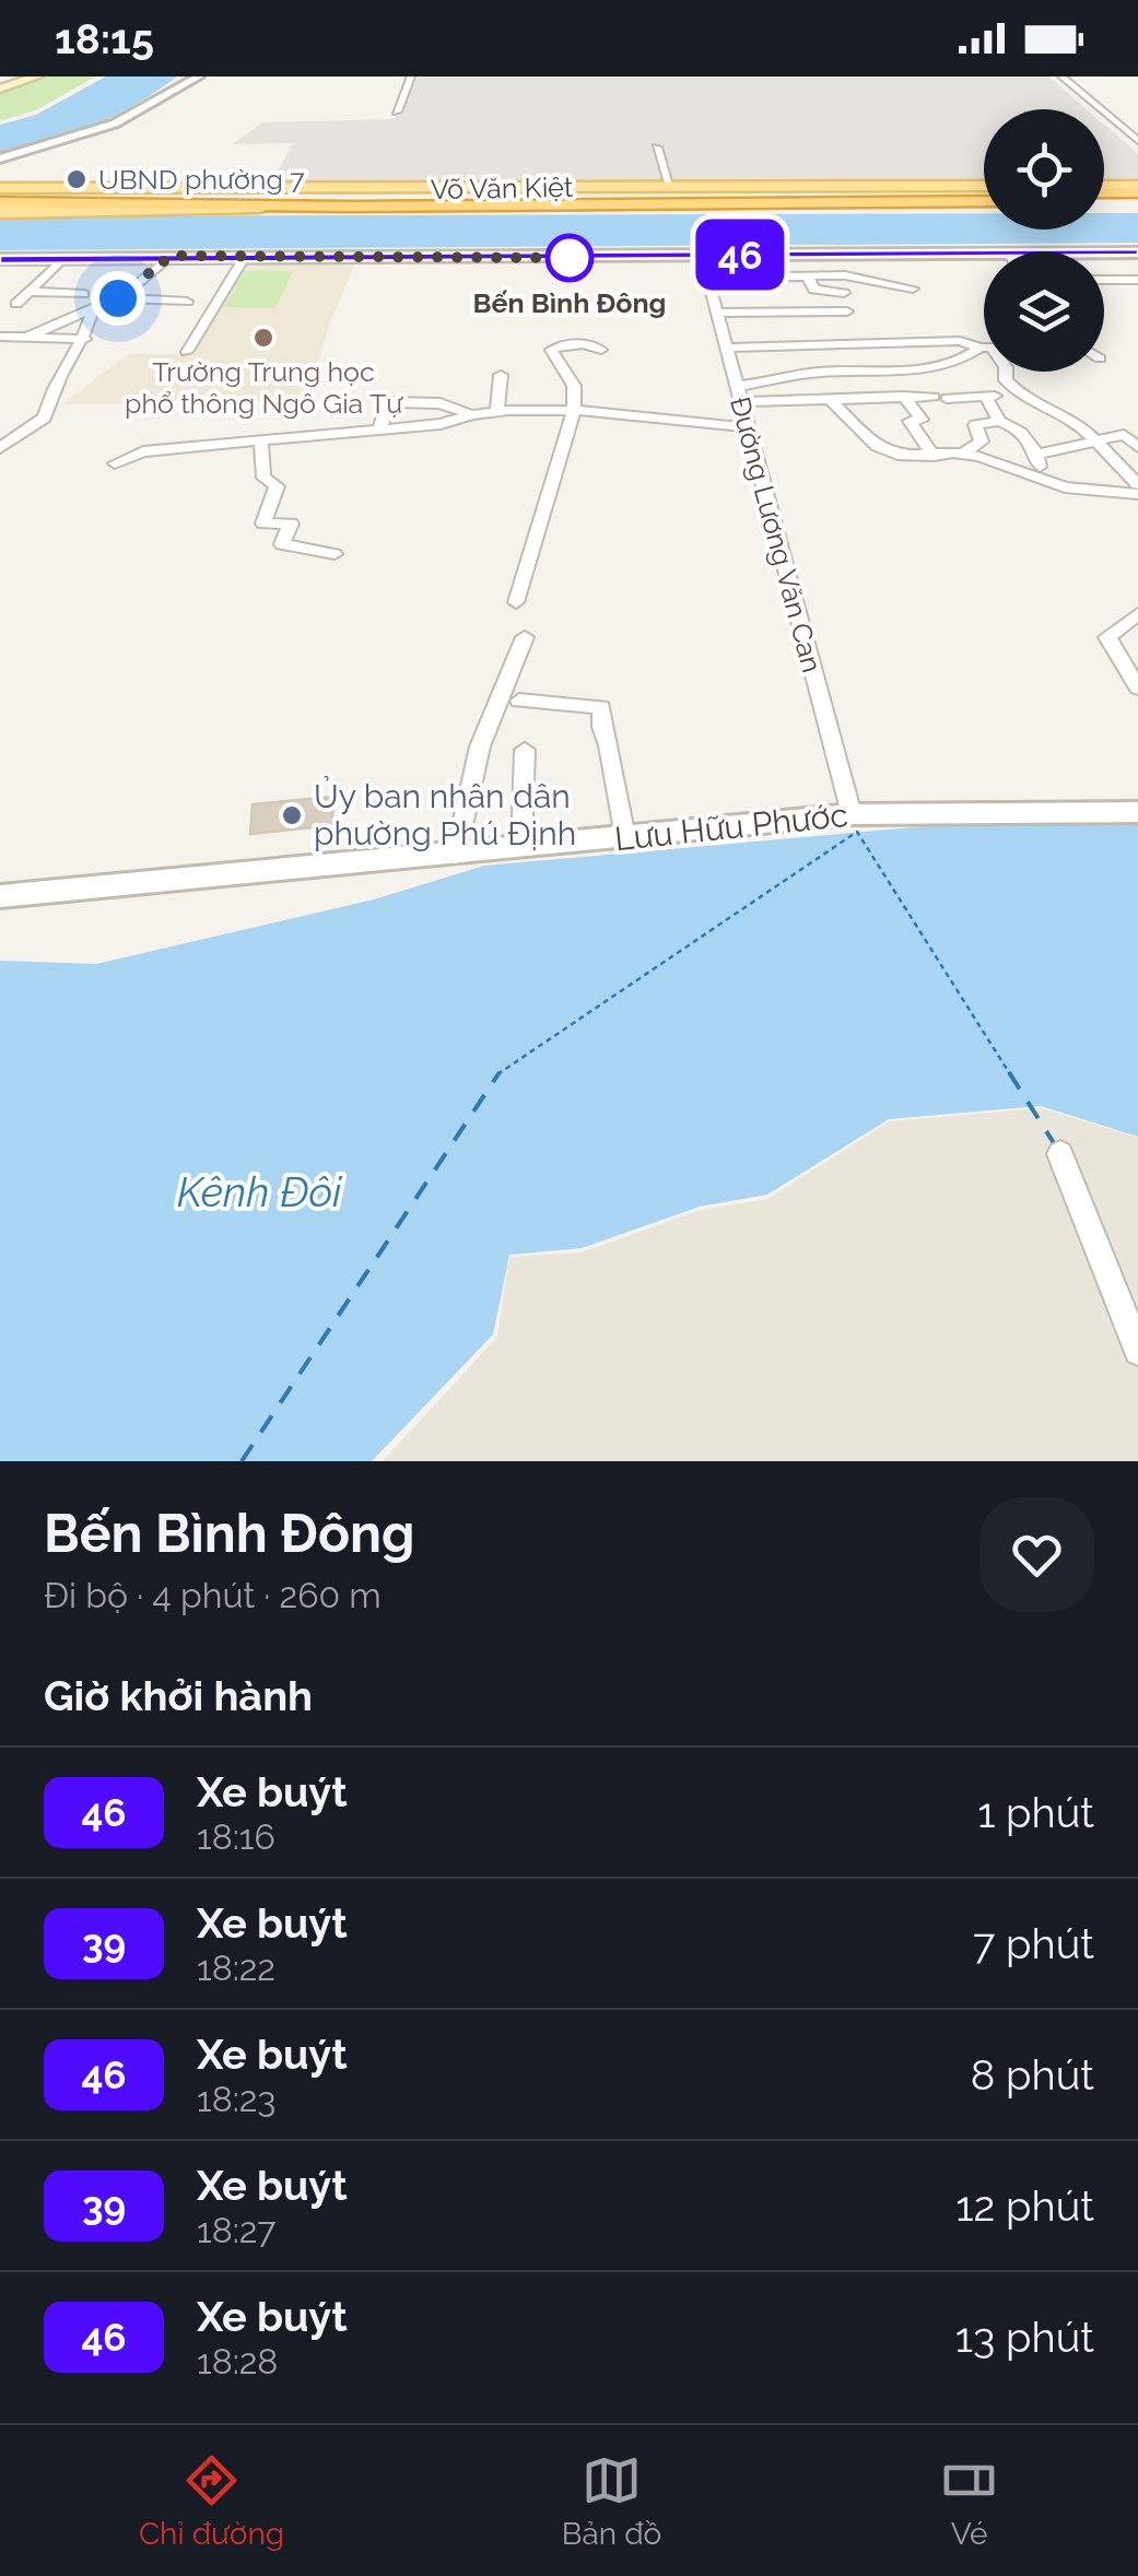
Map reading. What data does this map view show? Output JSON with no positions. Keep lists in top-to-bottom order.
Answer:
{
  "streets": {
    "highway": ["Võ Văn Kiệt"],
    "street": ["Đường Lương Văn Can", "Lưu Hữu Phước"]
  },
  "crossings": [
    ["Đường Lương Văn Can", "Lưu Hữu Phước"]
  ],
  "water": ["Kênh Đôi"],
  "places": [
    "UBND phường 7",
    "Bến Bình Đông",
    "Trường Trung học phổ thông Ngô Gia Tự",
    "Ủy ban nhân dân phường Phú Định"
  ],
  "lines": ["bus line 46"],
  "page": {
    "status": "18:15",
    "on_map": "46",
    "heading": [
      ["Bến Bình Đông", "Đi bộ · 4 phút · 260 m"],
      "Giờ khởi hành"
    ],
    "list": [
      {
        "mark": "46",
        "name": "Xe buýt",
        "note": "18:16",
        "value": "1 phút"
      },
      {
        "mark": "39",
        "name": "Xe buýt",
        "note": "18:22",
        "value": "7 phút"
      },
      {
        "mark": "46",
        "name": "Xe buýt",
        "note": "18:23",
        "value": "8 phút"
      },
      {
        "mark": "39",
        "name": "Xe buýt",
        "note": "18:27",
        "value": "12 phút"
      },
      {
        "mark": "46",
        "name": "Xe buýt",
        "note": "18:28",
        "value": "13 phút"
      }
    ],
    "tabs": ["Chỉ đường", "Bản đồ", "Vé"]
  }
}
